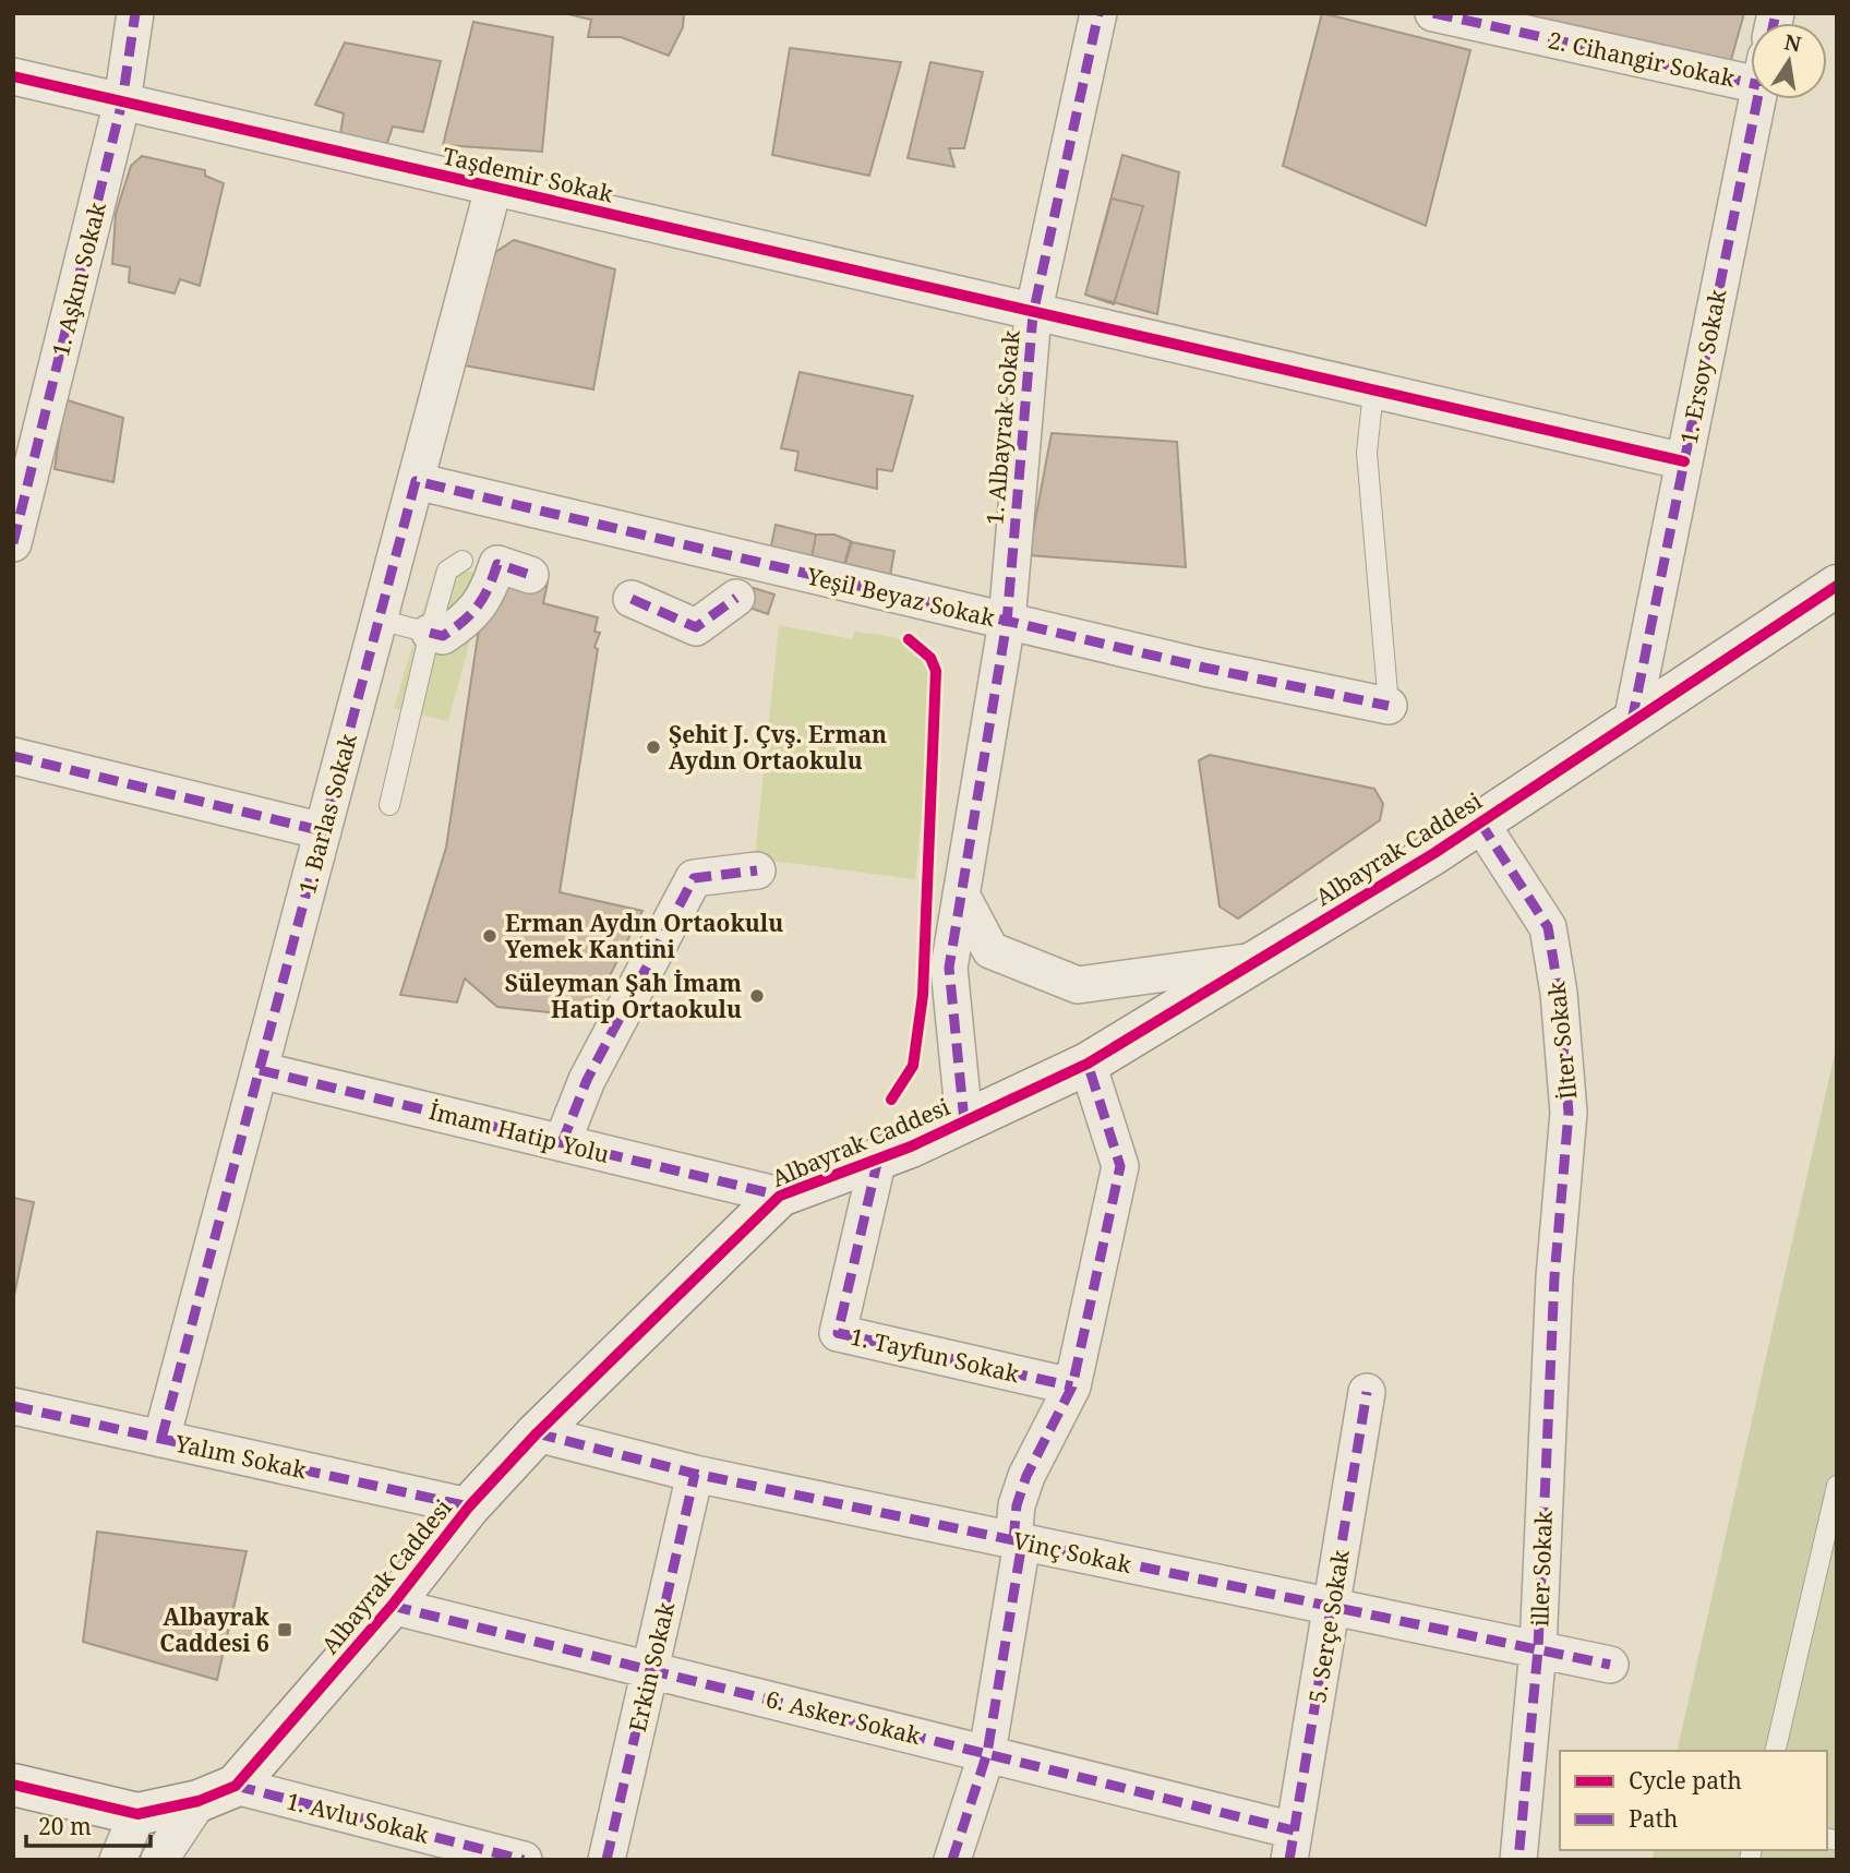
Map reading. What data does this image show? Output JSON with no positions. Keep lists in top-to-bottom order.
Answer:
{
  "streets": {
    "street": [
      "2. Cihangir Sokak",
      "Taşdemir Sokak",
      "1. Aşkın Sokak",
      "1. Ersoy Sokak",
      "1. Albayrak Sokak",
      "Yeşil Beyaz Sokak",
      "1. Barlas Sokak",
      "Albayrak Caddesi",
      "İlter Sokak",
      "İmam Hatip Yolu",
      "1. Tayfun Sokak",
      "Yalım Sokak",
      "Vinç Sokak",
      "iller Sokak",
      "5. Serçe Sokak",
      "Erkin Sokak",
      "6. Asker Sokak",
      "1. Avlu Sokak"
    ]
  },
  "crossings": [
    ["Taşdemir Sokak", "1. Aşkın Sokak"],
    ["Taşdemir Sokak", "1. Ersoy Sokak"],
    ["Taşdemir Sokak", "1. Albayrak Sokak"],
    ["Taşdemir Sokak", "1. Barlas Sokak"],
    ["1. Ersoy Sokak", "Albayrak Caddesi"],
    ["1. Albayrak Sokak", "Yeşil Beyaz Sokak"],
    ["1. Albayrak Sokak", "Albayrak Caddesi"],
    ["Yeşil Beyaz Sokak", "1. Barlas Sokak"],
    ["1. Barlas Sokak", "İmam Hatip Yolu"],
    ["1. Barlas Sokak", "Yalım Sokak"],
    ["Albayrak Caddesi", "İlter Sokak"],
    ["Albayrak Caddesi", "İmam Hatip Yolu"],
    ["Albayrak Caddesi", "1. Tayfun Sokak"],
    ["Albayrak Caddesi", "Yalım Sokak"],
    ["Albayrak Caddesi", "Vinç Sokak"],
    ["Albayrak Caddesi", "6. Asker Sokak"],
    ["Albayrak Caddesi", "1. Avlu Sokak"],
    ["İlter Sokak", "iller Sokak"],
    ["Vinç Sokak", "iller Sokak"],
    ["Vinç Sokak", "5. Serçe Sokak"],
    ["Vinç Sokak", "Erkin Sokak"],
    ["5. Serçe Sokak", "6. Asker Sokak"],
    ["Erkin Sokak", "6. Asker Sokak"]
  ],
  "places": {
    "other": ["Şehit J. Çvş. Erman Aydın Ortaokulu", "Erman Aydın Ortaokulu Yemek Kantini", "Süleyman Şah İmam Hatip Ortaokulu"],
    "transit": ["Albayrak Caddesi 6"]
  },
  "legend": ["Cycle path", "Path"],
  "scale_bar": "20 m",
  "north": "top"
}
